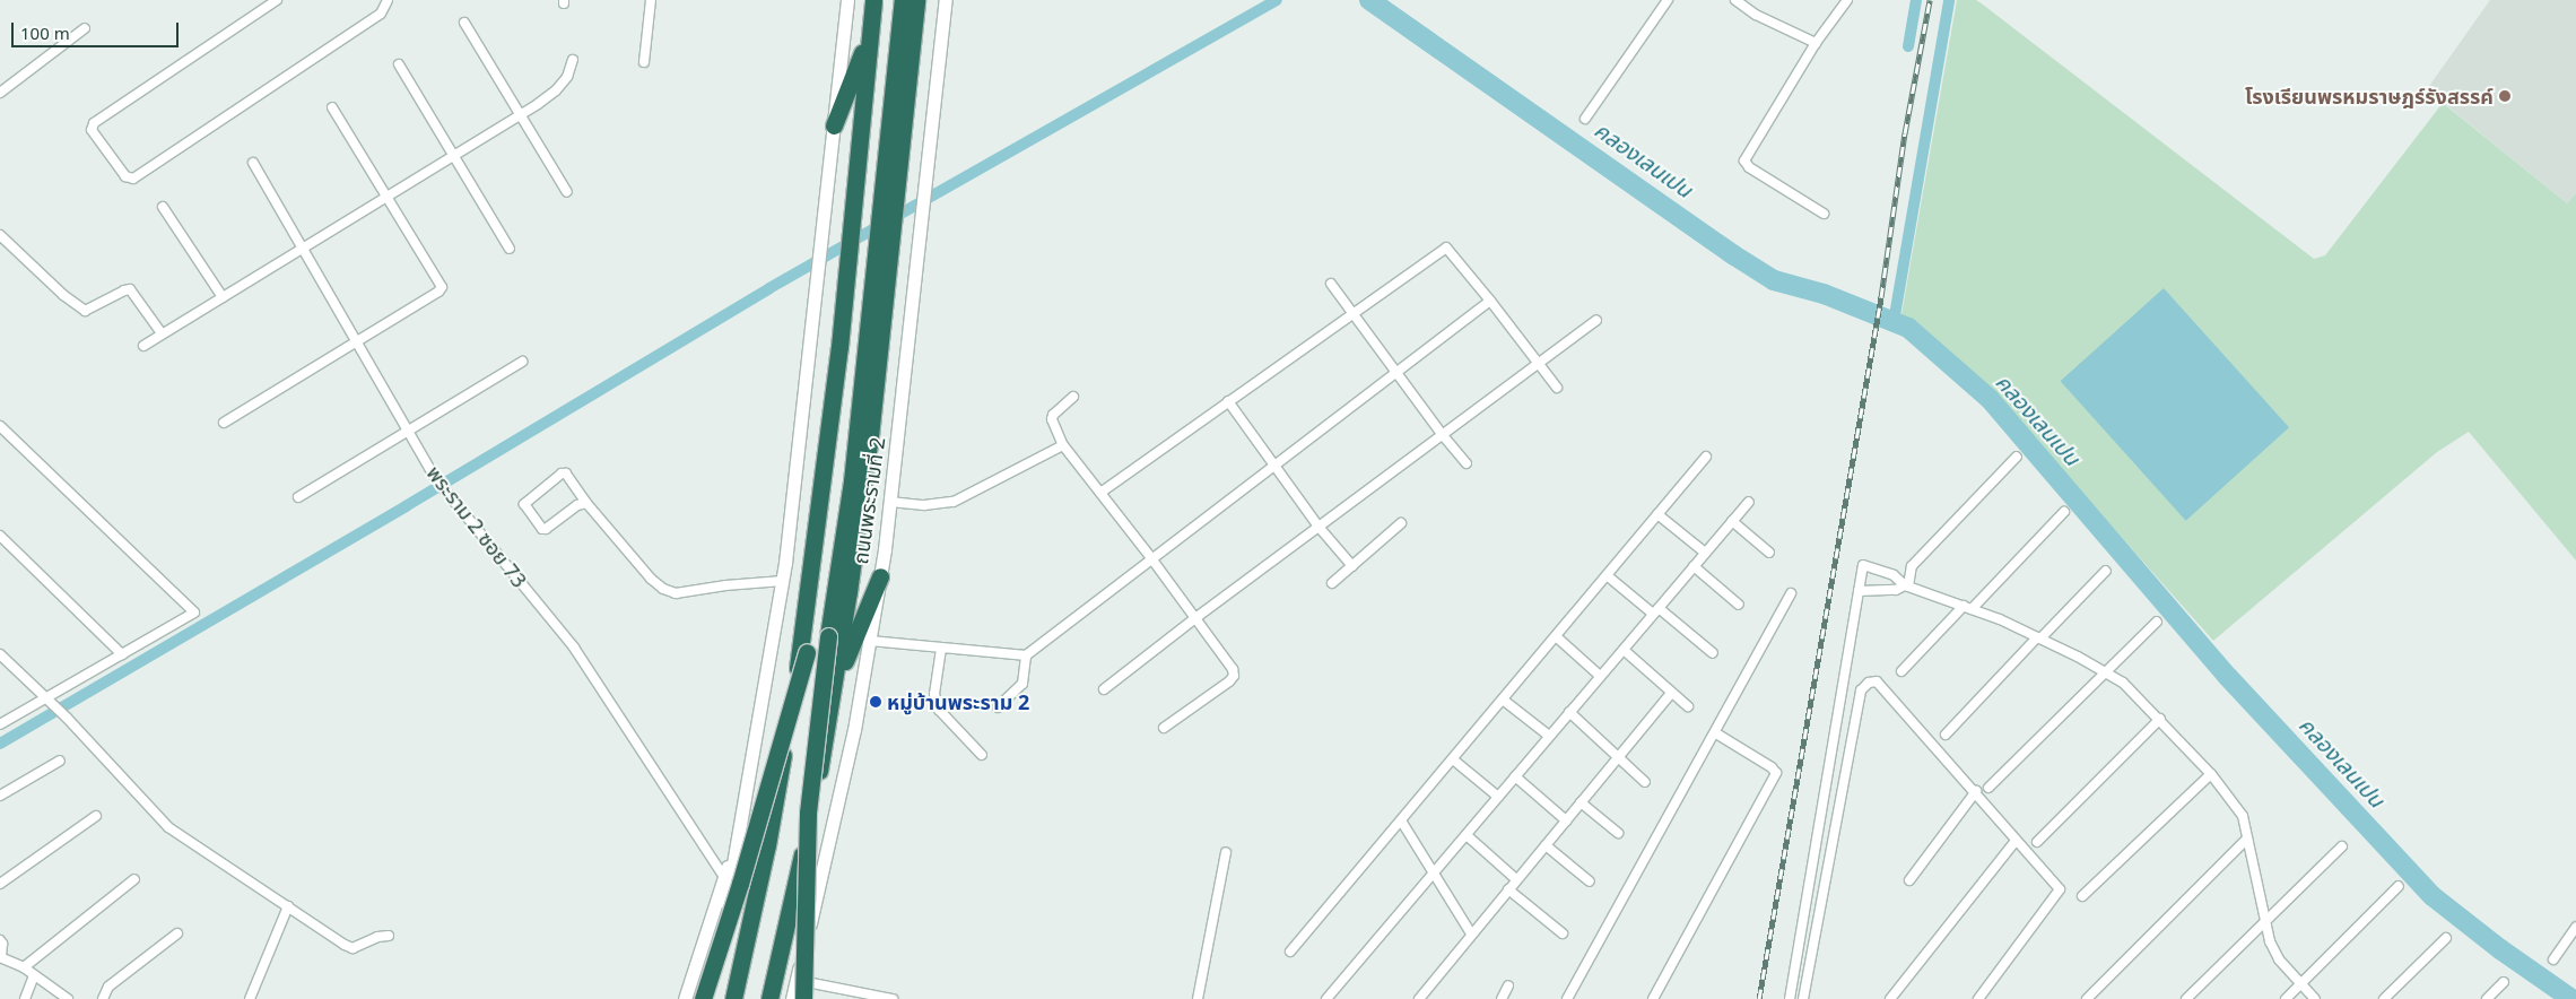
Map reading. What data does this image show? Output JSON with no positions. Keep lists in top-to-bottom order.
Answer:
{
  "streets": {
    "highway": ["ถนนพระรามที่ 2"],
    "street": ["พระราม 2 ซอย 73"]
  },
  "water": ["คลองเลนเปน"],
  "places": ["โรงเรียนพรหมราษฎร์รังสรรค์", "หมู่บ้านพระราม 2"],
  "scale_bar": "100 m"
}
